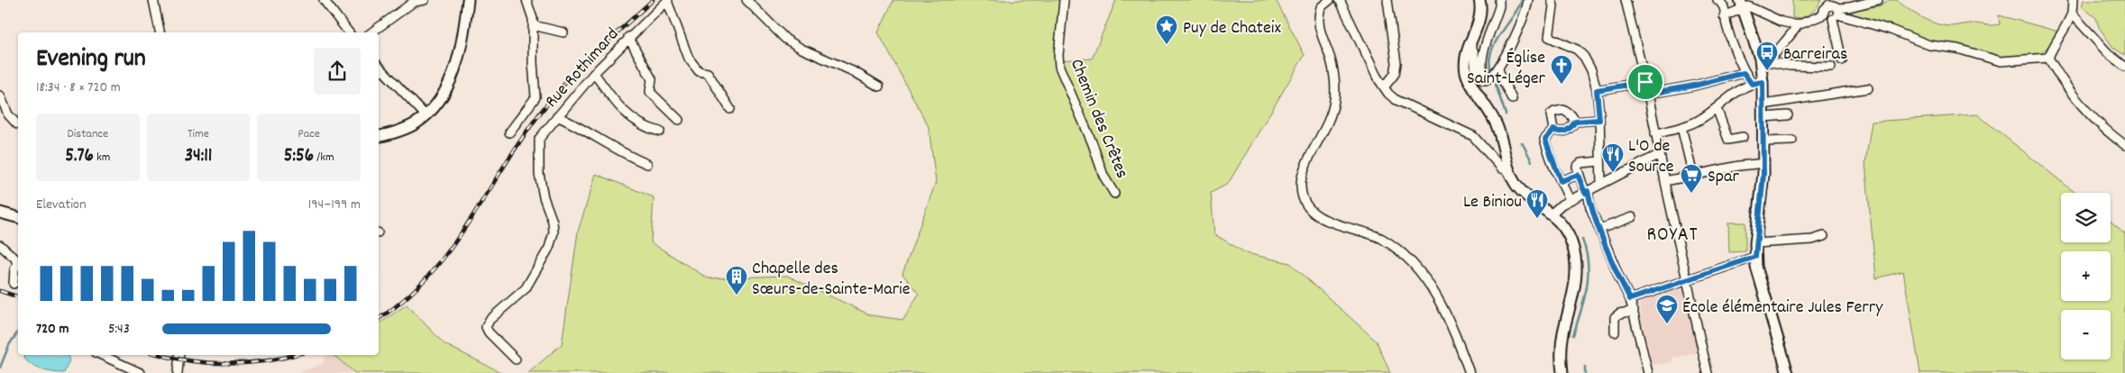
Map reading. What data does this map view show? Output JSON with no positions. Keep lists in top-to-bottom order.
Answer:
{
  "streets": {
    "street": ["Rue Rothimard", "Chemin des Crêtes"]
  },
  "districts": ["ROYAT"],
  "places": {
    "place": ["Puy de Chateix"],
    "bus stop": ["Barreiras"],
    "church": ["Église Saint-Léger"],
    "restaurant": ["L'O de Source", "Le Biniou"],
    "supermarket": ["Spar"],
    "building": ["Chapelle des Sœurs-de-Sainte-Marie"],
    "school or university": ["École élémentaire Jules Ferry"]
  },
  "page": {
    "heading": ["Evening run", "18:34 · 8 × 720 m"],
    "stats": [
      ["Distance", "5.76 km"],
      ["Time", "34:11"],
      ["Pace", "5:56 /km"]
    ],
    "chart": ["Elevation", "194–199 m"],
    "map_buttons": ["+", "−"],
    "list": [
      {
        "name": "720 m",
        "note": "5:43"
      }
    ]
  }
}
